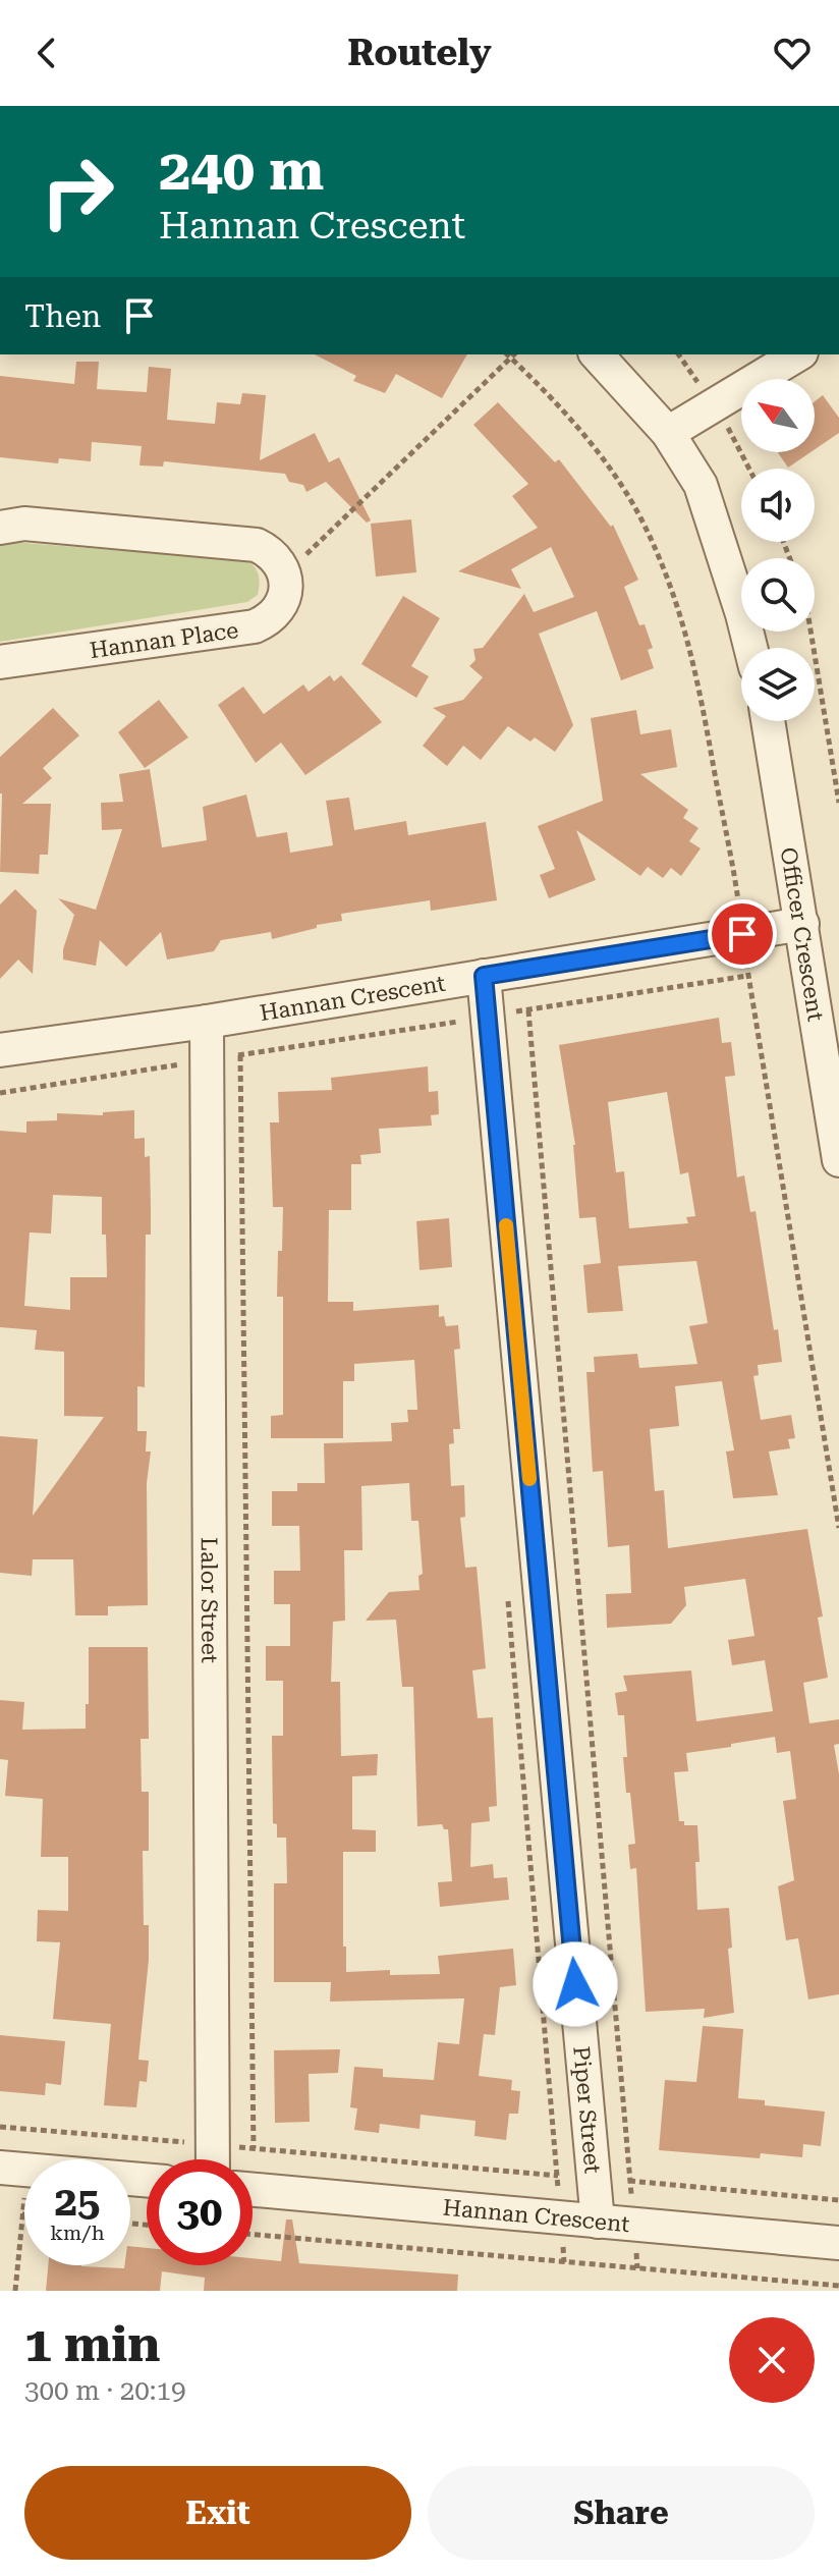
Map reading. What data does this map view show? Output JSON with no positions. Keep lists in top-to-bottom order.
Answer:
{
  "streets": {
    "street": [
      "Hannan Place",
      "Officer Crescent",
      "Hannan Crescent",
      "Lalor Street",
      "Piper Street"
    ]
  },
  "crossings": [
    ["Officer Crescent", "Hannan Crescent"],
    ["Hannan Crescent", "Lalor Street"],
    ["Hannan Crescent", "Piper Street"]
  ],
  "north": "top left",
  "page": {
    "header": "Routely",
    "turn": ["240 m", "Hannan Crescent"],
    "then": "Then",
    "speed": "25 km/h",
    "limit": "30",
    "heading": ["1 min", "300 m · 20:19"],
    "buttons": ["Exit", "Share"]
  }
}
